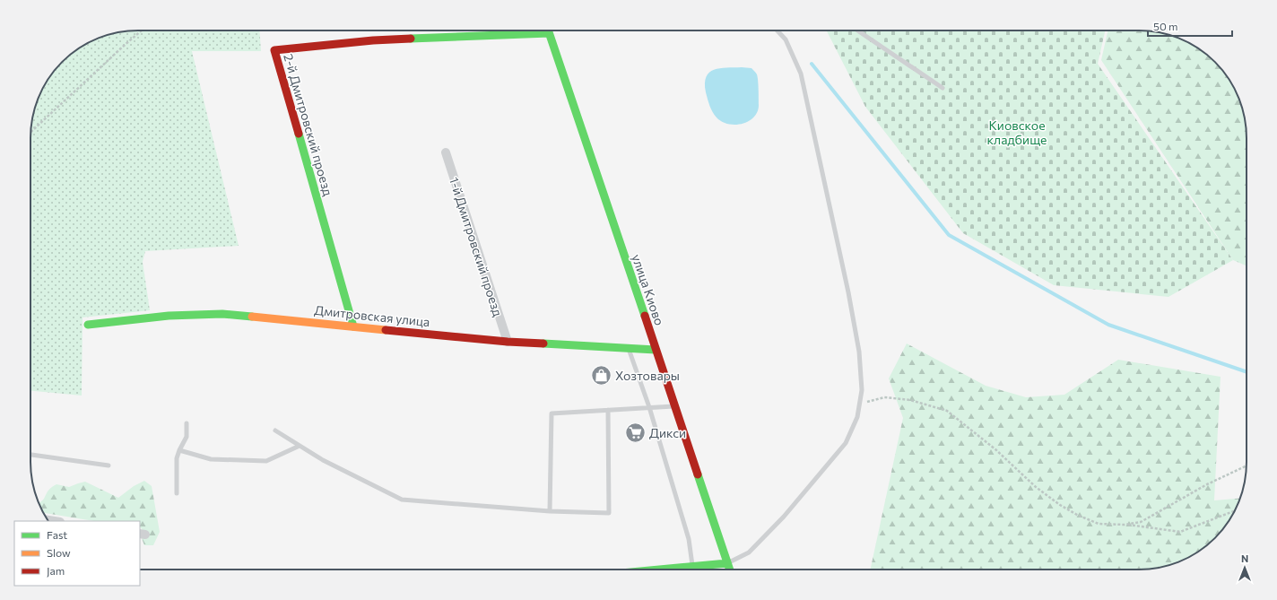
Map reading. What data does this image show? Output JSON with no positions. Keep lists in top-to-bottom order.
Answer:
{
  "streets": {
    "street": [
      "2-й Дмитровский проезд",
      "1-й Дмитровский проезд",
      "улица Киово",
      "Дмитровская улица"
    ]
  },
  "crossings": [
    ["2-й Дмитровский проезд", "улица Киово"],
    ["2-й Дмитровский проезд", "Дмитровская улица"],
    ["1-й Дмитровский проезд", "Дмитровская улица"],
    ["улица Киово", "Дмитровская улица"]
  ],
  "parks": ["Киовское кладбище"],
  "places": {
    "shop": ["Хозтовары"],
    "supermarket": ["Дикси"]
  },
  "legend": ["Fast", "Slow", "Jam"],
  "scale_bar": "50 m",
  "north": "top"
}
